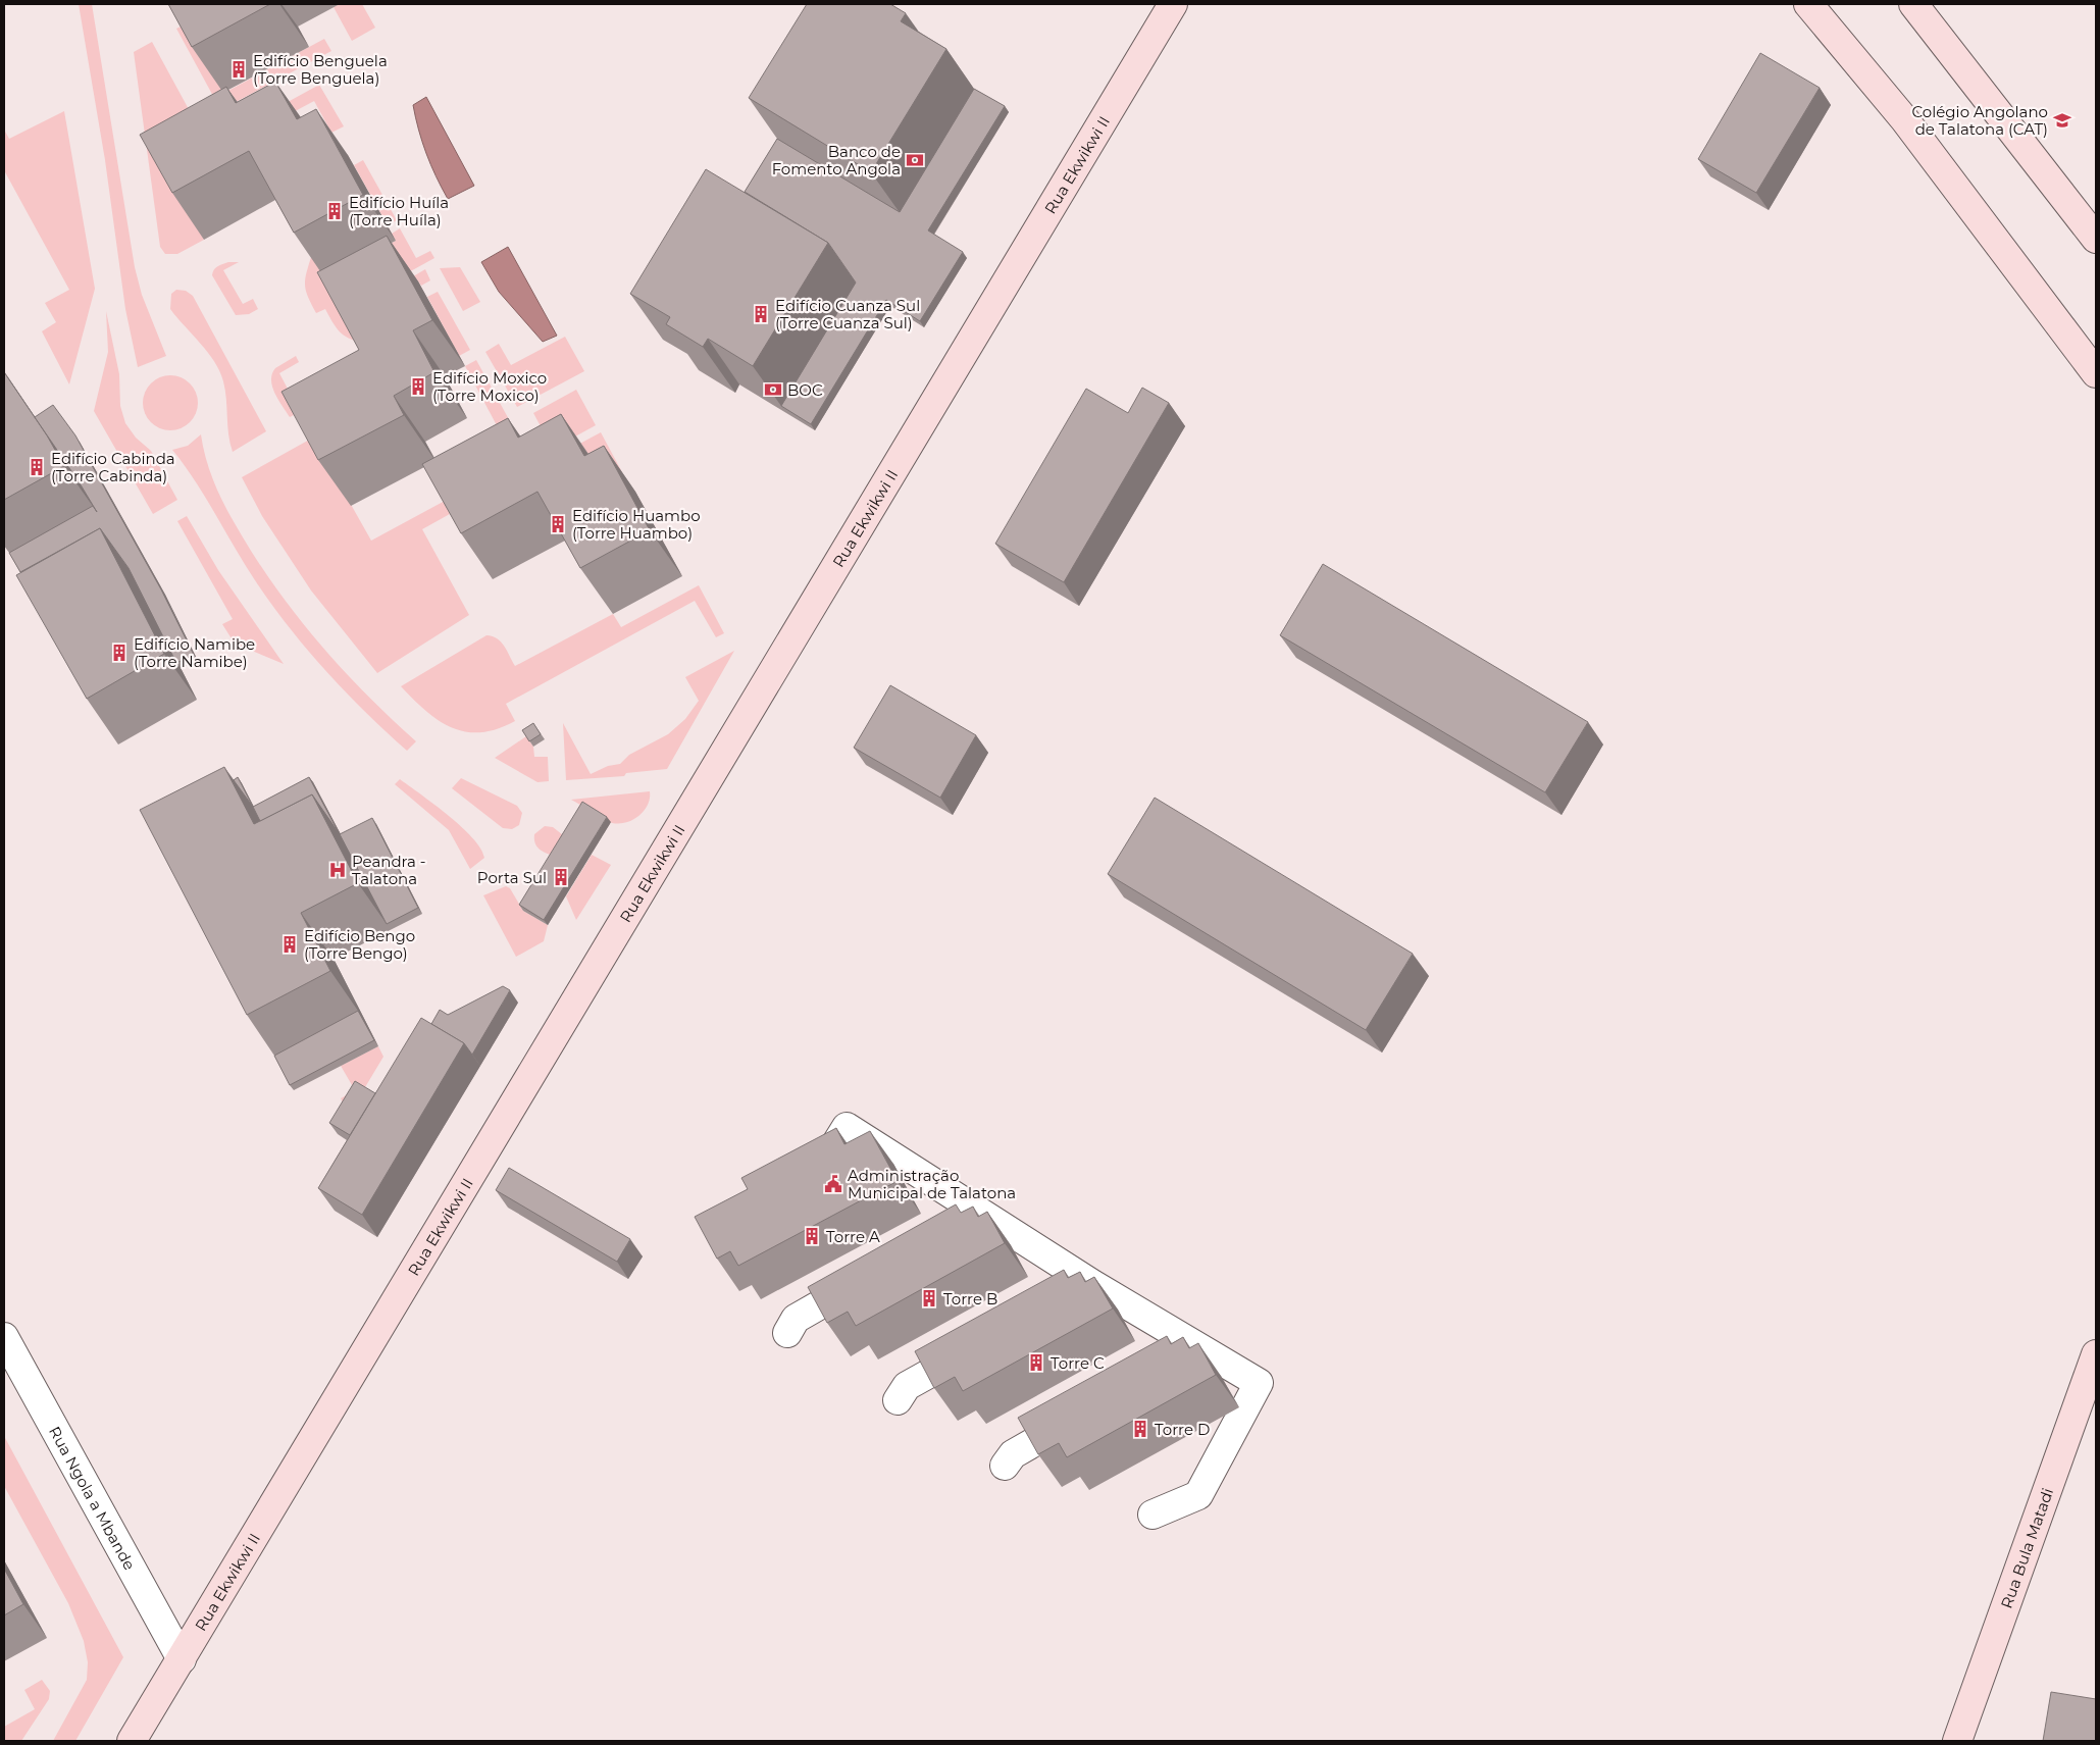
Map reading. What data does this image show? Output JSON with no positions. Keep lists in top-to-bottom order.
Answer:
{
  "streets": {
    "street": ["Rua Ekwikwi II", "Rua Ngola a Mbande", "Rua Bula Matadi"]
  },
  "crossings": [
    ["Rua Ekwikwi II", "Rua Ngola a Mbande"]
  ],
  "places": {
    "building": [
      "Edifício Benguela (Torre Benguela)",
      "Edifício Huíla (Torre Huíla)",
      "Edifício Cuanza Sul (Torre Cuanza Sul)",
      "Edifício Moxico (Torre Moxico)",
      "Edifício Cabinda (Torre Cabinda)",
      "Edifício Huambo (Torre Huambo)",
      "Edifício Namibe (Torre Namibe)",
      "Porta Sul",
      "Edifício Bengo (Torre Bengo)",
      "Torre A",
      "Torre B",
      "Torre C",
      "Torre D"
    ],
    "school or university": ["Colégio Angolano de Talatona (CAT)"],
    "bank": ["Banco de Fomento Angola", "BOC"],
    "hospital": ["Peandra - Talatona"],
    "public building": ["Administração Municipal de Talatona"]
  }
}
